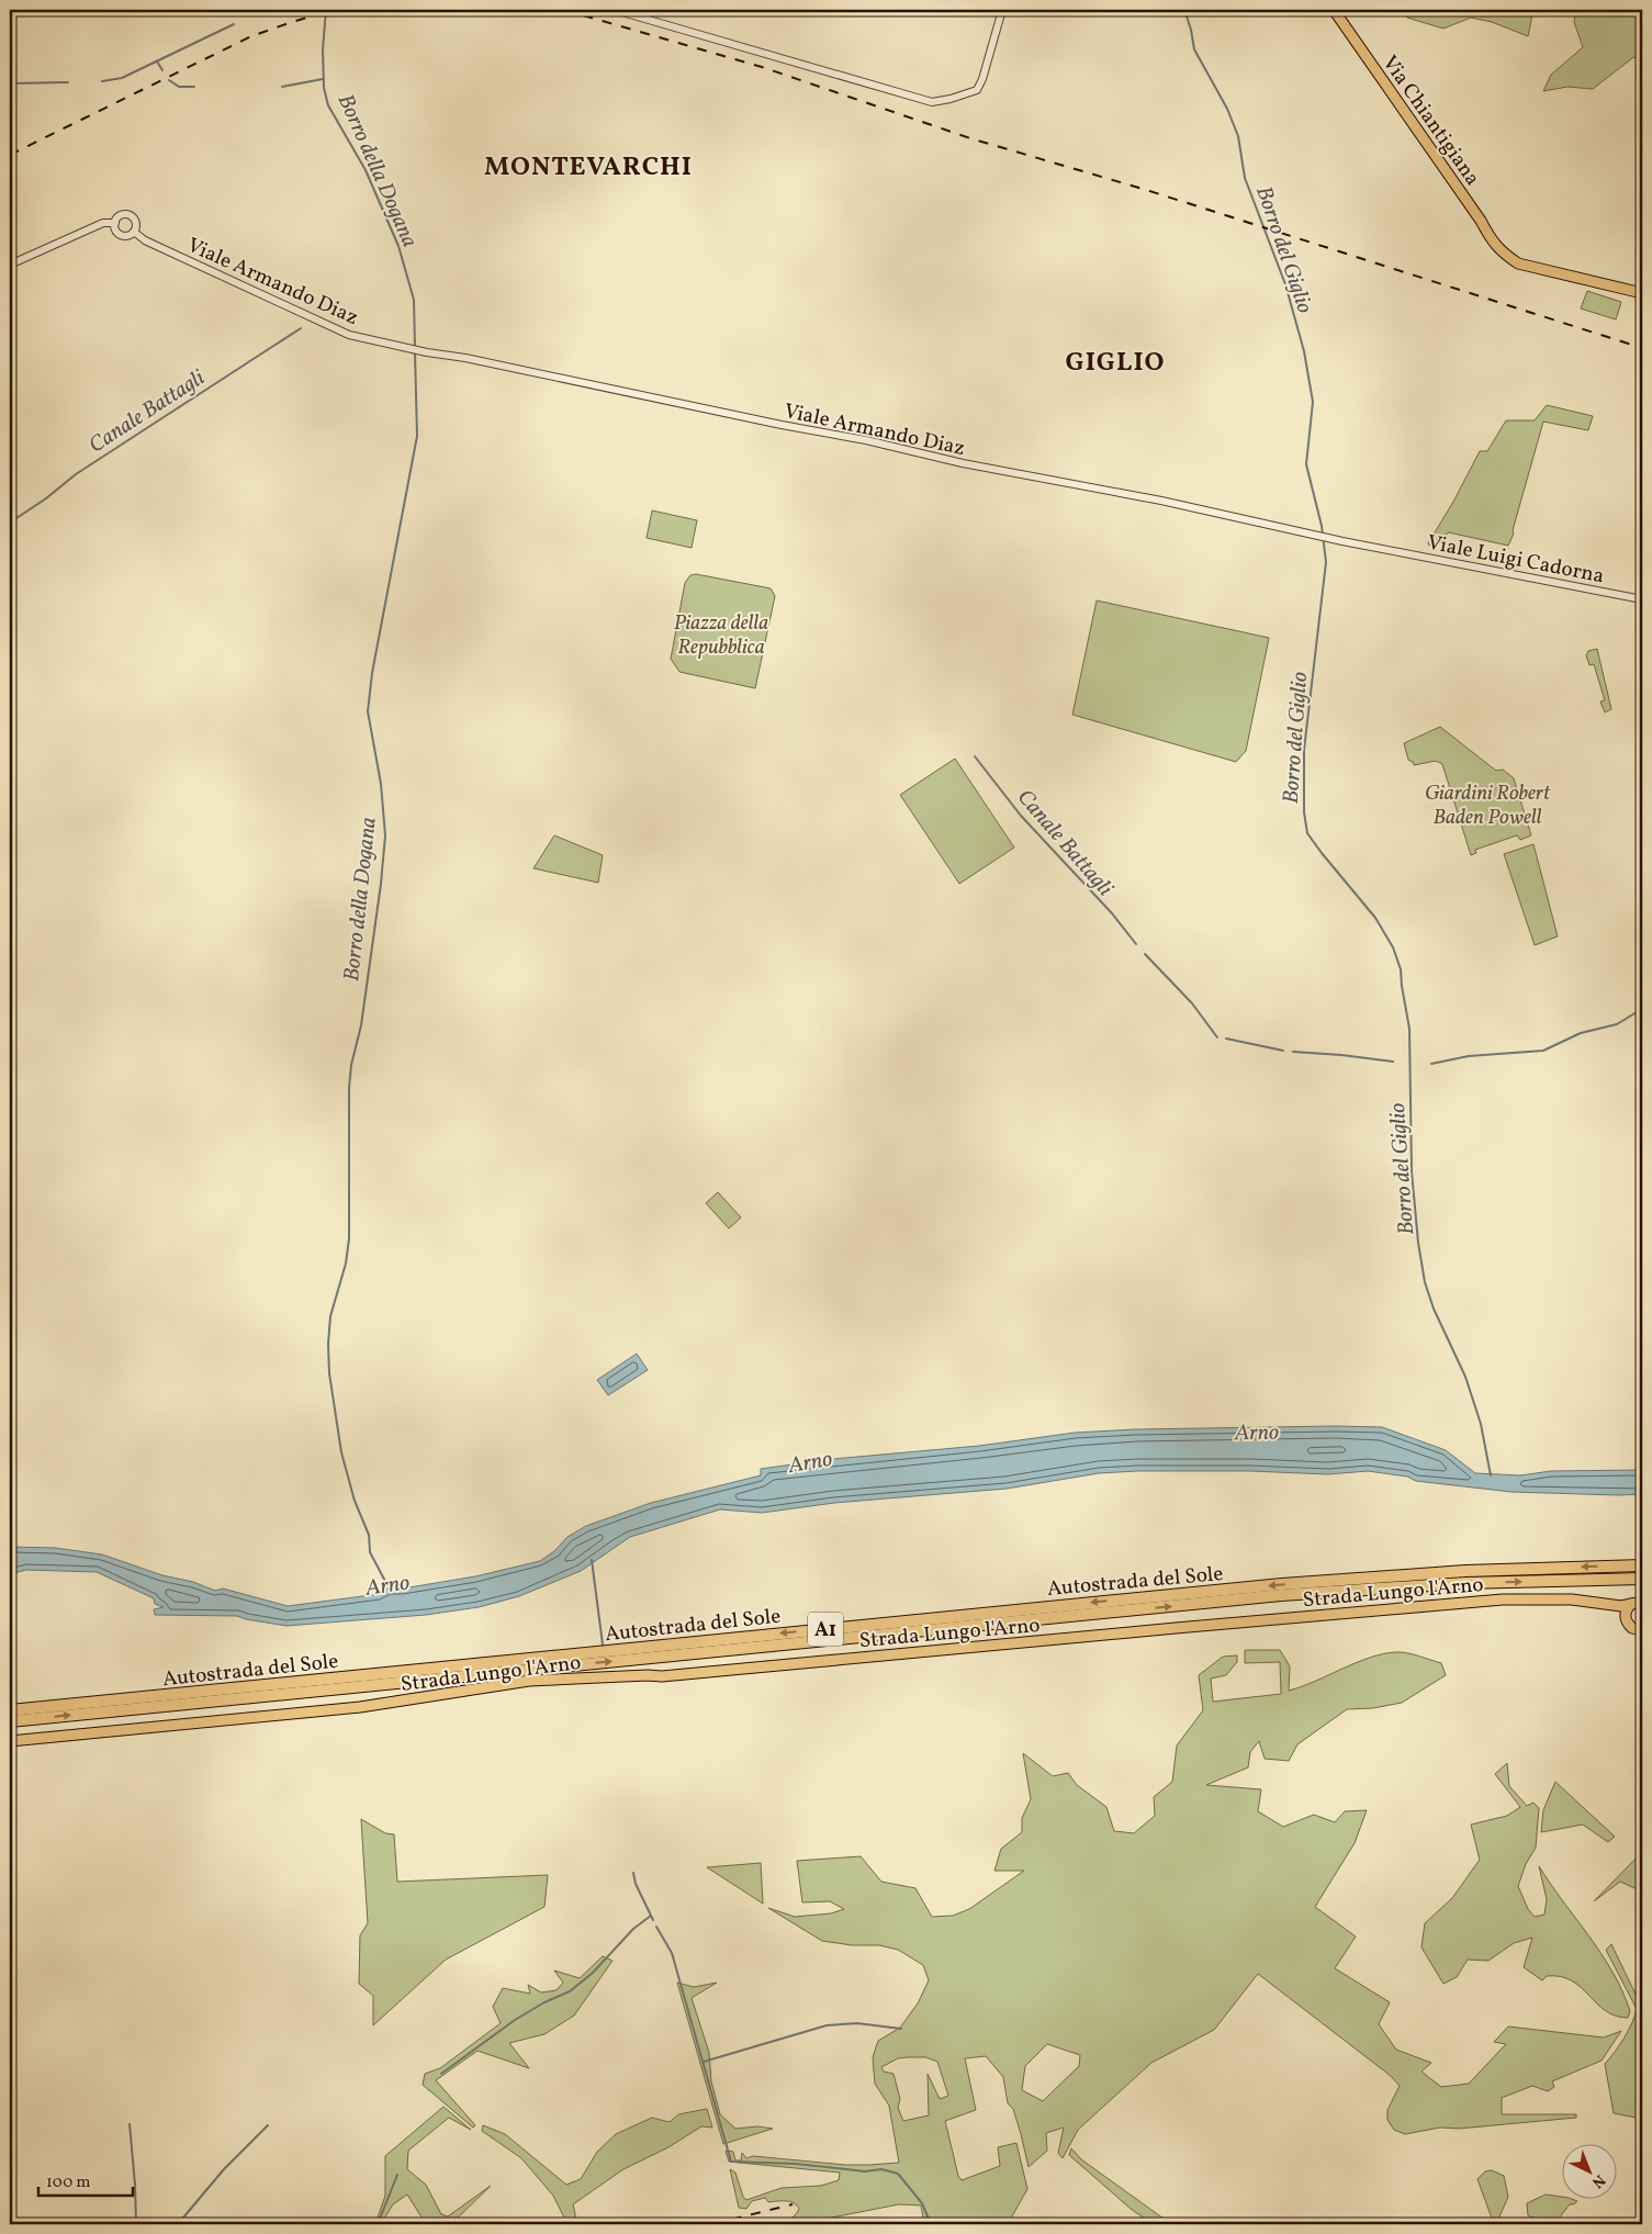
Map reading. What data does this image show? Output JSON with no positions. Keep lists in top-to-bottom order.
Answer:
{
  "streets": {
    "highway": ["Autostrada del Sole", "A1"],
    "main road": ["Via Chiantigiana", "Strada Lungo l'Arno"],
    "street": ["Viale Armando Diaz", "Viale Luigi Cadorna"]
  },
  "crossings": [
    ["Viale Armando Diaz", "Viale Luigi Cadorna"]
  ],
  "districts": ["MONTEVARCHI", "GIGLIO"],
  "water": [
    "Borro della Dogana",
    "Borro del Giglio",
    "Canale Battagli",
    "Arno"
  ],
  "parks": ["Piazza della Repubblica", "Giardini Robert Baden Powell"],
  "scale_bar": "100 m",
  "north": "bottom right"
}
